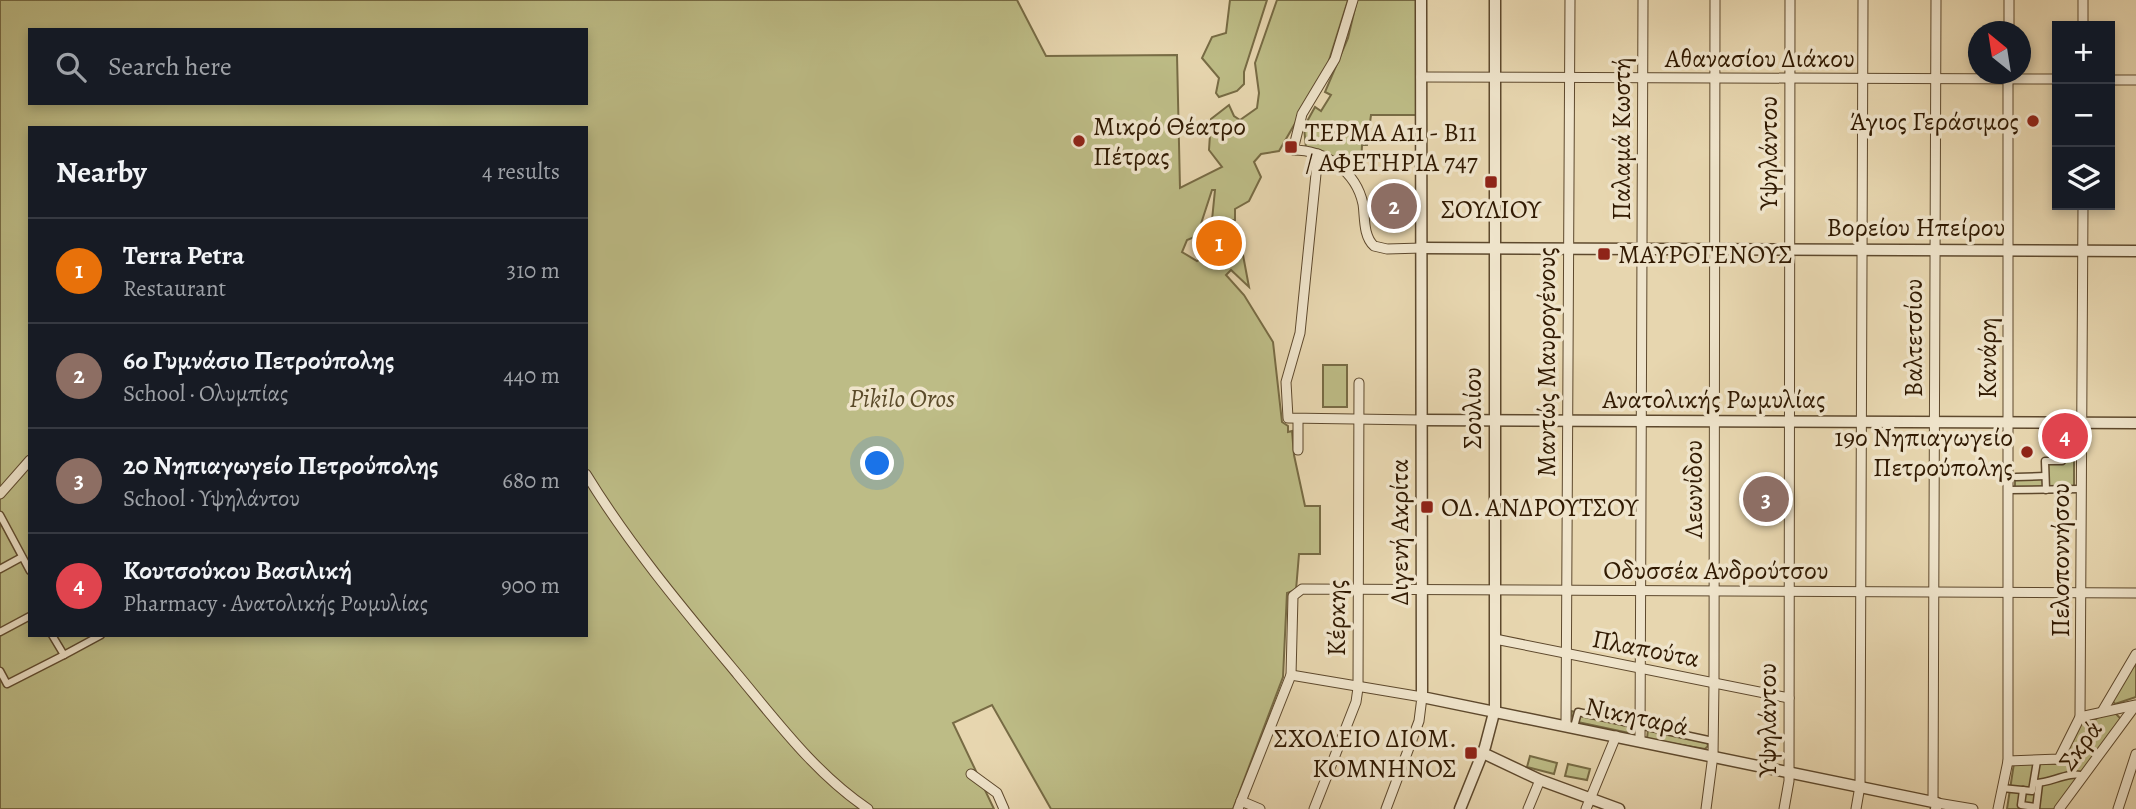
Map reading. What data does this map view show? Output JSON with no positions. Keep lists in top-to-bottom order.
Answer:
{
  "streets": {
    "street": [
      "Αθανασίου Διάκου",
      "Παλαμά Κωστή",
      "Υψηλάντου",
      "Βορείου Ηπείρου",
      "Βαλτετσίου",
      "Κανάρη",
      "Μαντώς Μαυρογένους",
      "Ανατολικής Ρωμυλίας",
      "Σουλίου",
      "Λεωνίδου",
      "Διγενή Ακρίτα",
      "Πελοποννήσου",
      "Οδυσσέα Ανδρούτσου",
      "Κέρκης",
      "Πλαπούτα",
      "Νικηταρά",
      "Σκρά"
    ]
  },
  "crossings": [
    ["Αθανασίου Διάκου", "Παλαμά Κωστή"],
    ["Αθανασίου Διάκου", "Υψηλάντου"],
    ["Αθανασίου Διάκου", "Βαλτετσίου"],
    ["Αθανασίου Διάκου", "Μαντώς Μαυρογένους"],
    ["Αθανασίου Διάκου", "Σουλίου"],
    ["Αθανασίου Διάκου", "Λεωνίδου"],
    ["Αθανασίου Διάκου", "Διγενή Ακρίτα"],
    ["Παλαμά Κωστή", "Βορείου Ηπείρου"],
    ["Παλαμά Κωστή", "Ανατολικής Ρωμυλίας"],
    ["Παλαμά Κωστή", "Οδυσσέα Ανδρούτσου"],
    ["Παλαμά Κωστή", "Πλαπούτα"],
    ["Παλαμά Κωστή", "Νικηταρά"],
    ["Υψηλάντου", "Βορείου Ηπείρου"],
    ["Υψηλάντου", "Ανατολικής Ρωμυλίας"],
    ["Υψηλάντου", "Οδυσσέα Ανδρούτσου"],
    ["Υψηλάντου", "Πλαπούτα"],
    ["Υψηλάντου", "Νικηταρά"],
    ["Βορείου Ηπείρου", "Βαλτετσίου"],
    ["Βορείου Ηπείρου", "Κανάρη"],
    ["Βορείου Ηπείρου", "Μαντώς Μαυρογένους"],
    ["Βορείου Ηπείρου", "Σουλίου"],
    ["Βορείου Ηπείρου", "Λεωνίδου"],
    ["Βορείου Ηπείρου", "Διγενή Ακρίτα"],
    ["Βορείου Ηπείρου", "Πελοποννήσου"],
    ["Βαλτετσίου", "Ανατολικής Ρωμυλίας"],
    ["Βαλτετσίου", "Οδυσσέα Ανδρούτσου"],
    ["Βαλτετσίου", "Νικηταρά"],
    ["Κανάρη", "Ανατολικής Ρωμυλίας"],
    ["Κανάρη", "Οδυσσέα Ανδρούτσου"],
    ["Μαντώς Μαυρογένους", "Ανατολικής Ρωμυλίας"],
    ["Μαντώς Μαυρογένους", "Οδυσσέα Ανδρούτσου"],
    ["Μαντώς Μαυρογένους", "Πλαπούτα"],
    ["Μαντώς Μαυρογένους", "Νικηταρά"],
    ["Ανατολικής Ρωμυλίας", "Σουλίου"],
    ["Ανατολικής Ρωμυλίας", "Λεωνίδου"],
    ["Ανατολικής Ρωμυλίας", "Διγενή Ακρίτα"],
    ["Ανατολικής Ρωμυλίας", "Πελοποννήσου"],
    ["Ανατολικής Ρωμυλίας", "Κέρκης"],
    ["Σουλίου", "Οδυσσέα Ανδρούτσου"],
    ["Σουλίου", "Πλαπούτα"],
    ["Σουλίου", "Νικηταρά"],
    ["Λεωνίδου", "Οδυσσέα Ανδρούτσου"],
    ["Λεωνίδου", "Πλαπούτα"],
    ["Λεωνίδου", "Νικηταρά"],
    ["Διγενή Ακρίτα", "Οδυσσέα Ανδρούτσου"],
    ["Διγενή Ακρίτα", "Νικηταρά"],
    ["Πελοποννήσου", "Οδυσσέα Ανδρούτσου"],
    ["Οδυσσέα Ανδρούτσου", "Κέρκης"],
    ["Οδυσσέα Ανδρούτσου", "Νικηταρά"],
    ["Κέρκης", "Νικηταρά"]
  ],
  "parks": ["Pikilo Oros"],
  "places": {
    "other": ["Άγιος Γεράσιμος", "Μικρό Θέατρο Πέτρας", "19ο Νηπιαγωγείο Πετρούπολης"],
    "transit": [
      "ΤΕΡΜΑ Α11 - Β11 / ΑΦΕΤΗΡΙΑ 747",
      "ΣΟΥΛΙΟΥ",
      "ΜΑΥΡΟΓΕΝΟΥΣ",
      "ΟΔ. ΑΝΔΡΟΥΤΣΟΥ",
      "ΣΧΟΛΕΙΟ ΔΙΟΜ. ΚΟΜΝΗΝΟΣ"
    ]
  },
  "north": "top left",
  "page": {
    "map_buttons": ["+", "−"],
    "search": "Search here",
    "heading": ["Nearby", "4 results"],
    "pins": [
      "2",
      "1",
      "4",
      "3"
    ],
    "list": [
      {
        "mark": "1",
        "name": "Terra Petra",
        "note": "Restaurant",
        "value": "310 m"
      },
      {
        "mark": "2",
        "name": "6ο Γυμνάσιο Πετρούπολης",
        "note": "School · Ολυμπίας",
        "value": "440 m"
      },
      {
        "mark": "3",
        "name": "20 Νηπιαγωγείο Πετρούπολης",
        "note": "School · Υψηλάντου",
        "value": "680 m"
      },
      {
        "mark": "4",
        "name": "Κουτσούκου Βασιλική",
        "note": "Pharmacy · Ανατολικής Ρωμυλίας",
        "value": "900 m"
      }
    ]
  }
}
